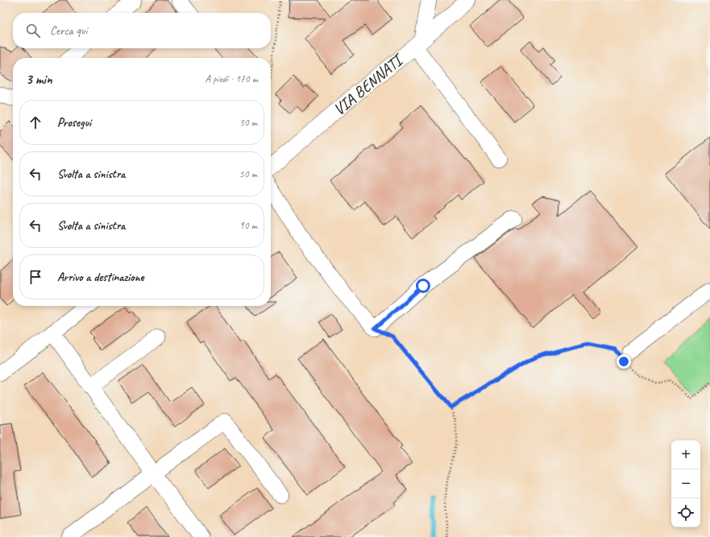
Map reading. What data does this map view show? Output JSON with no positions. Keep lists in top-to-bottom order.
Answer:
{
  "streets": {
    "street": ["VIA BENNATI"]
  },
  "page": {
    "search": "Cerca qui",
    "heading": ["3 min", "A piedi · 170 m"],
    "list": [
      ["Prosegui", "30 m"],
      ["Svolta a sinistra", "50 m"],
      ["Svolta a sinistra", "90 m"],
      "Arrivo a destinazione"
    ],
    "map_buttons": ["+", "−"]
  }
}
